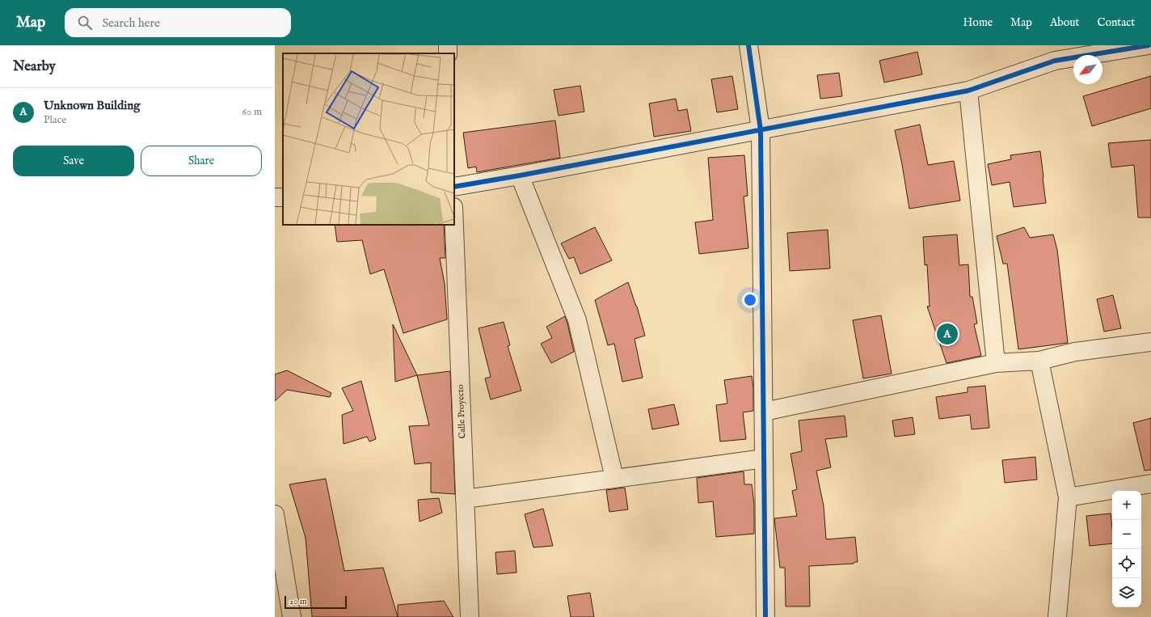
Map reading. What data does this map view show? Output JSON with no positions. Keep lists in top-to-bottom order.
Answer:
{
  "streets": {
    "street": ["Calle Proyecto"]
  },
  "scale_bar": "20 m",
  "north": "bottom left",
  "page": {
    "header": "Map",
    "search": "Search here",
    "nav": [
      "Home",
      "Map",
      "About",
      "Contact"
    ],
    "heading": "Nearby",
    "list": [
      {
        "mark": "A",
        "name": "Unknown Building",
        "note": "Place",
        "value": "60 m"
      }
    ],
    "buttons": ["Save", "Share"],
    "pins": "A",
    "map_buttons": ["+", "−"],
    "scale": "20 m"
  }
}
